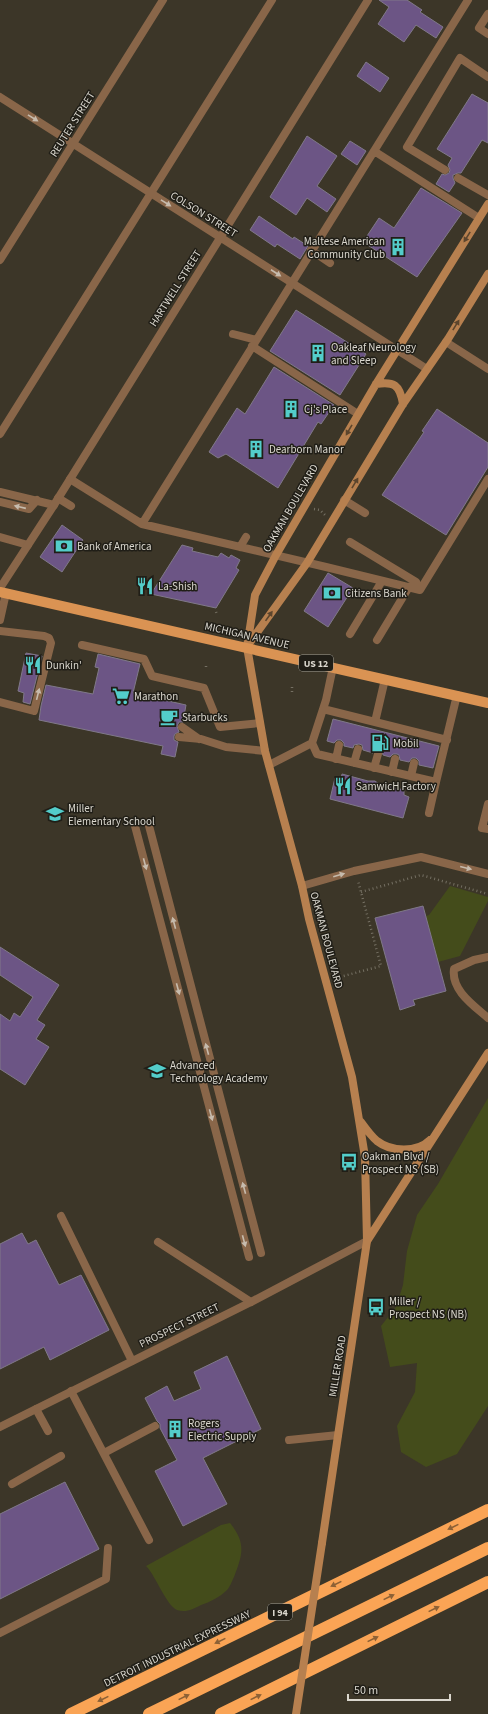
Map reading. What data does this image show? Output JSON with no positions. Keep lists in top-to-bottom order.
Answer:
{
  "streets": {
    "highway": ["I 94", "DETROIT INDUSTRIAL EXPRESSWAY"],
    "main road": [
      "OAKMAN BOULEVARD",
      "MICHIGAN AVENUE",
      "US 12",
      "MILLER ROAD"
    ],
    "street": [
      "REUTER STREET",
      "COLSON STREET",
      "HARTWELL STREET",
      "PROSPECT STREET"
    ]
  },
  "crossings": [
    ["REUTER STREET", "COLSON STREET"],
    ["COLSON STREET", "HARTWELL STREET"],
    ["COLSON STREET", "OAKMAN BOULEVARD"],
    ["HARTWELL STREET", "MICHIGAN AVENUE"],
    ["OAKMAN BOULEVARD", "MICHIGAN AVENUE"],
    ["OAKMAN BOULEVARD", "PROSPECT STREET"],
    ["OAKMAN BOULEVARD", "MILLER ROAD"],
    ["PROSPECT STREET", "MILLER ROAD"]
  ],
  "one_way": ["COLSON STREET"],
  "places": {
    "building": [
      "Maltese American Community Club",
      "Oakleaf Neurology and Sleep",
      "Cj's Place",
      "Dearborn Manor",
      "Rogers Electric Supply"
    ],
    "bank": ["Bank of America", "Citizens Bank"],
    "restaurant": ["La-Shish", "Dunkin'", "SamwicH Factory"],
    "supermarket": ["Marathon"],
    "cafe": ["Starbucks"],
    "fuel station": ["Mobil"],
    "school or university": ["Miller Elementary School", "Advanced Technology Academy"],
    "bus stop": ["Oakman Blvd / Prospect NS (SB)", "Miller / Prospect NS (NB)"]
  },
  "scale_bar": "50 m"
}
